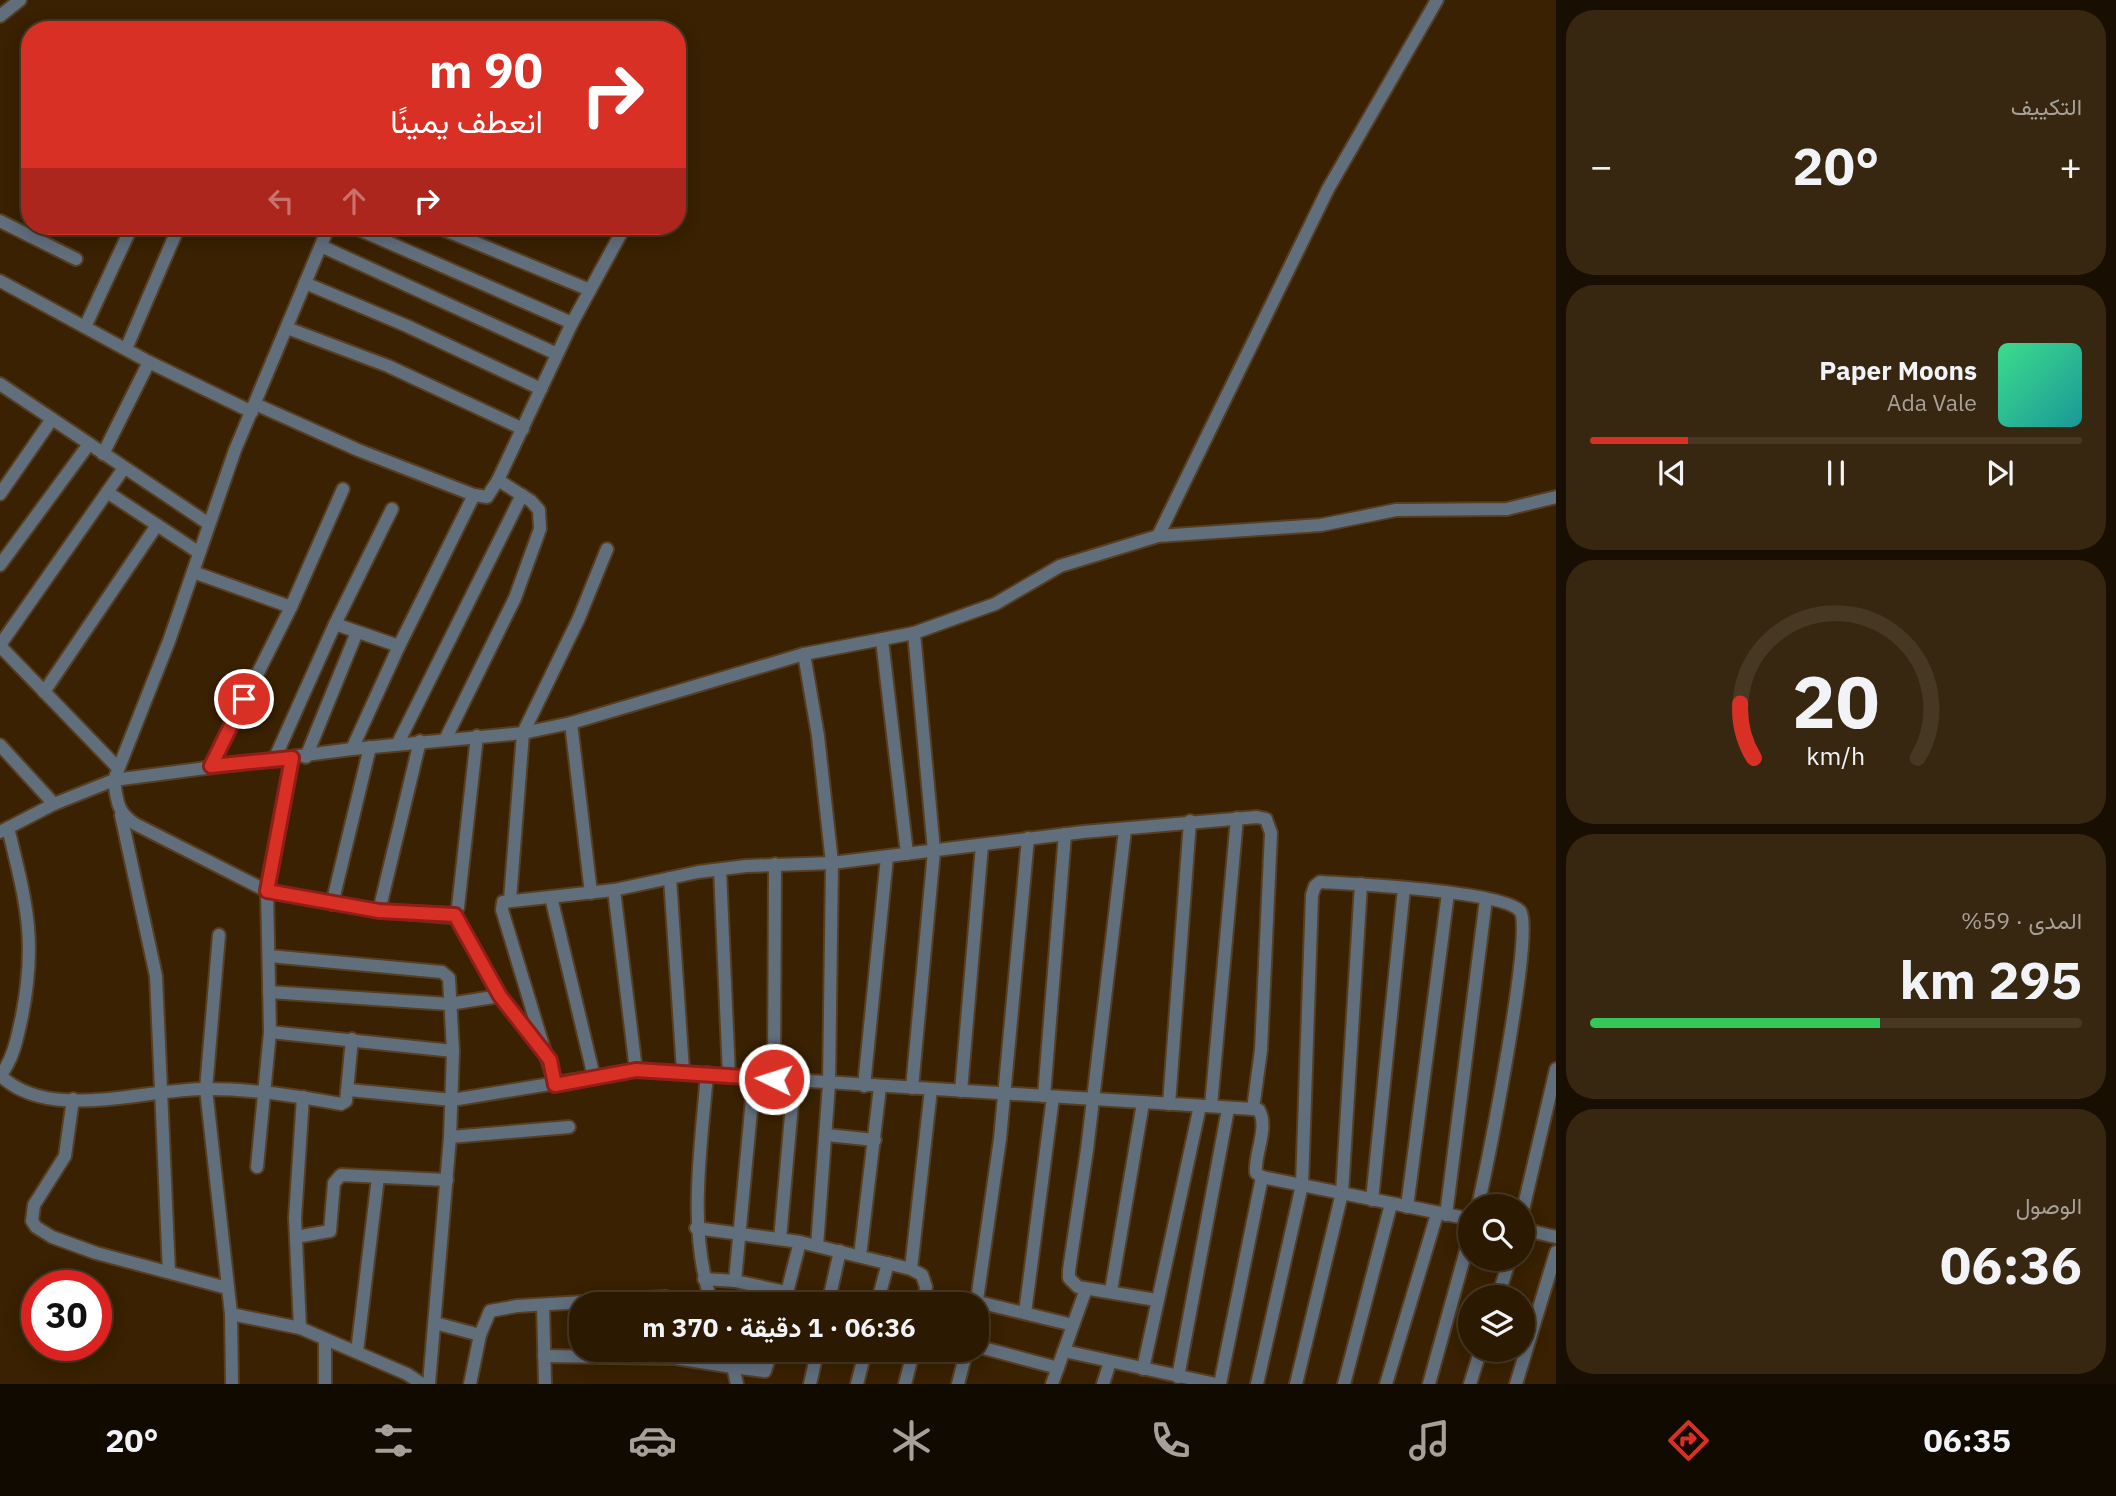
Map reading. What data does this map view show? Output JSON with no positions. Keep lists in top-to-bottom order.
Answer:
{
  "page": {
    "tile": [
      "التكييف",
      ["المدى · 59%", "295 km"],
      ["الوصول", "06:36"]
    ],
    "turn": ["90 m", "انعطف يمينًا"],
    "heat": ["−", "20°", "+"],
    "song": ["Paper Moons", "Ada Vale"],
    "limit": "30",
    "trip": "06:36 · 1 دقيقة · 370 m",
    "tabs": ["06:35", "20°"],
    "gauge": ["20", "km/h"]
  }
}
